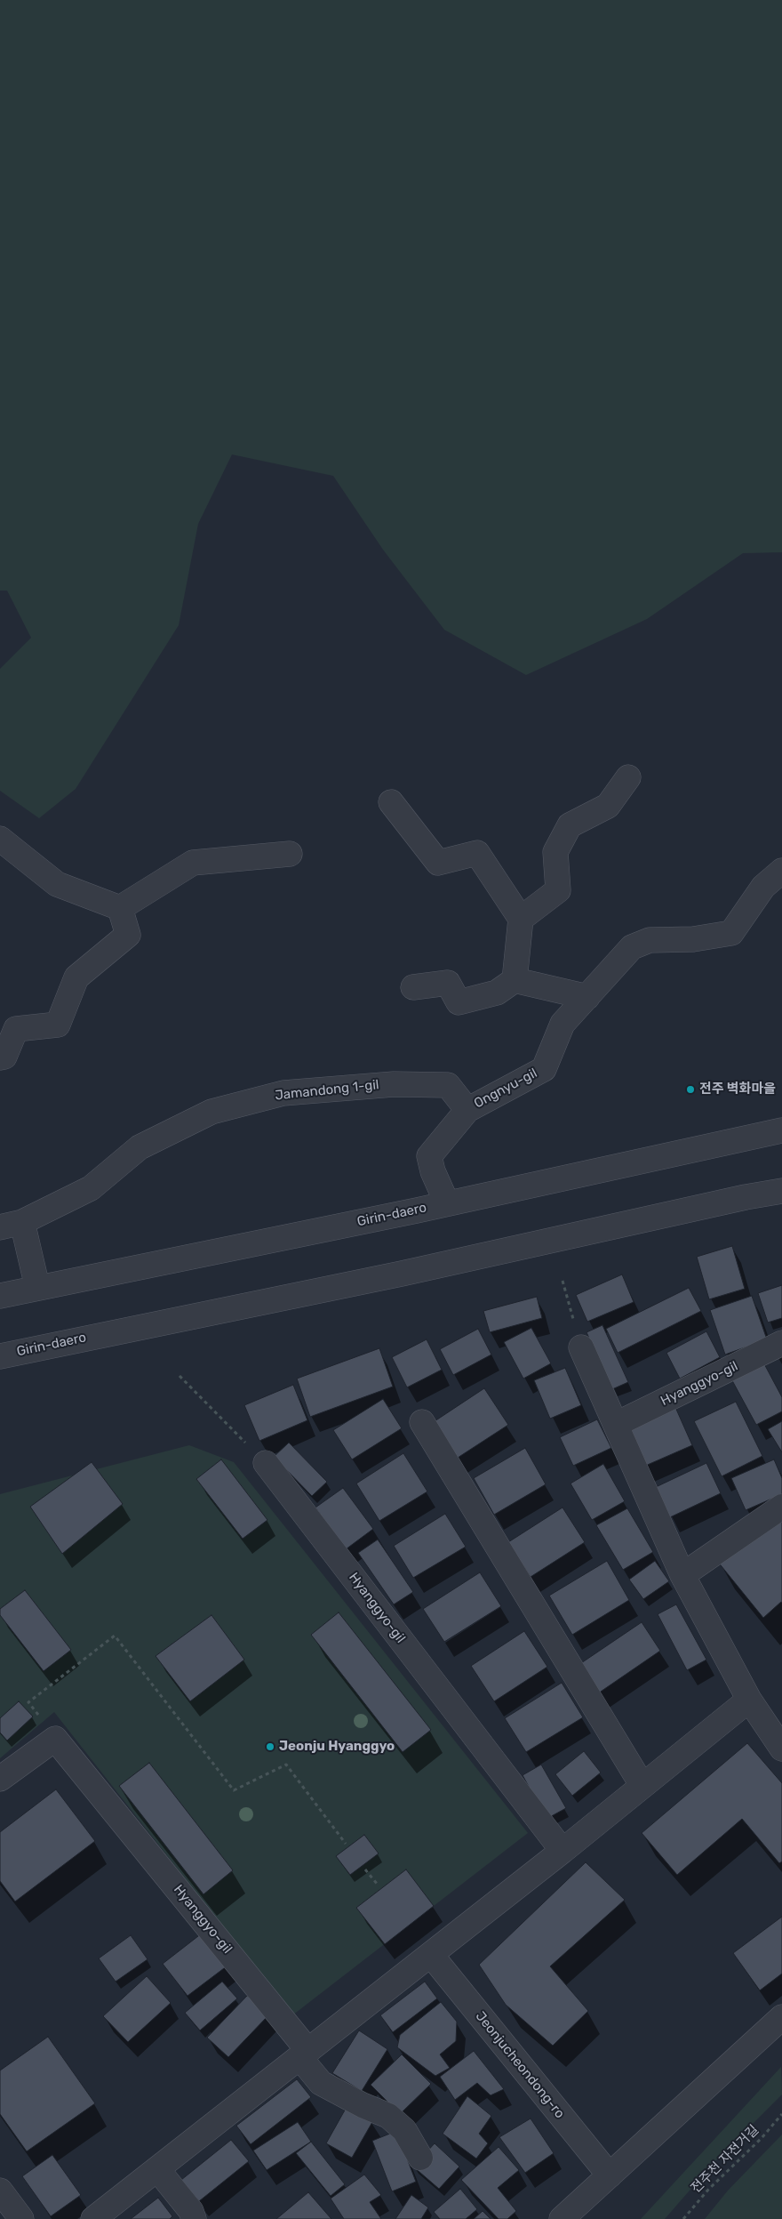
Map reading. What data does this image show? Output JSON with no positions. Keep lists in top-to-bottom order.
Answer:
{
  "streets": {
    "street": [
      "Ongnyu-gil",
      "Jamandong 1-gil",
      "Girin-daero",
      "Hyanggyo-gil",
      "Jeonjucheondong-ro"
    ],
    "path": ["전주천 자전거길"]
  },
  "crossings": [
    ["Ongnyu-gil", "Jamandong 1-gil"],
    ["Ongnyu-gil", "Girin-daero"],
    ["Jamandong 1-gil", "Girin-daero"]
  ],
  "places": ["전주 벽화마을", "Jeonju Hyanggyo"]
}
